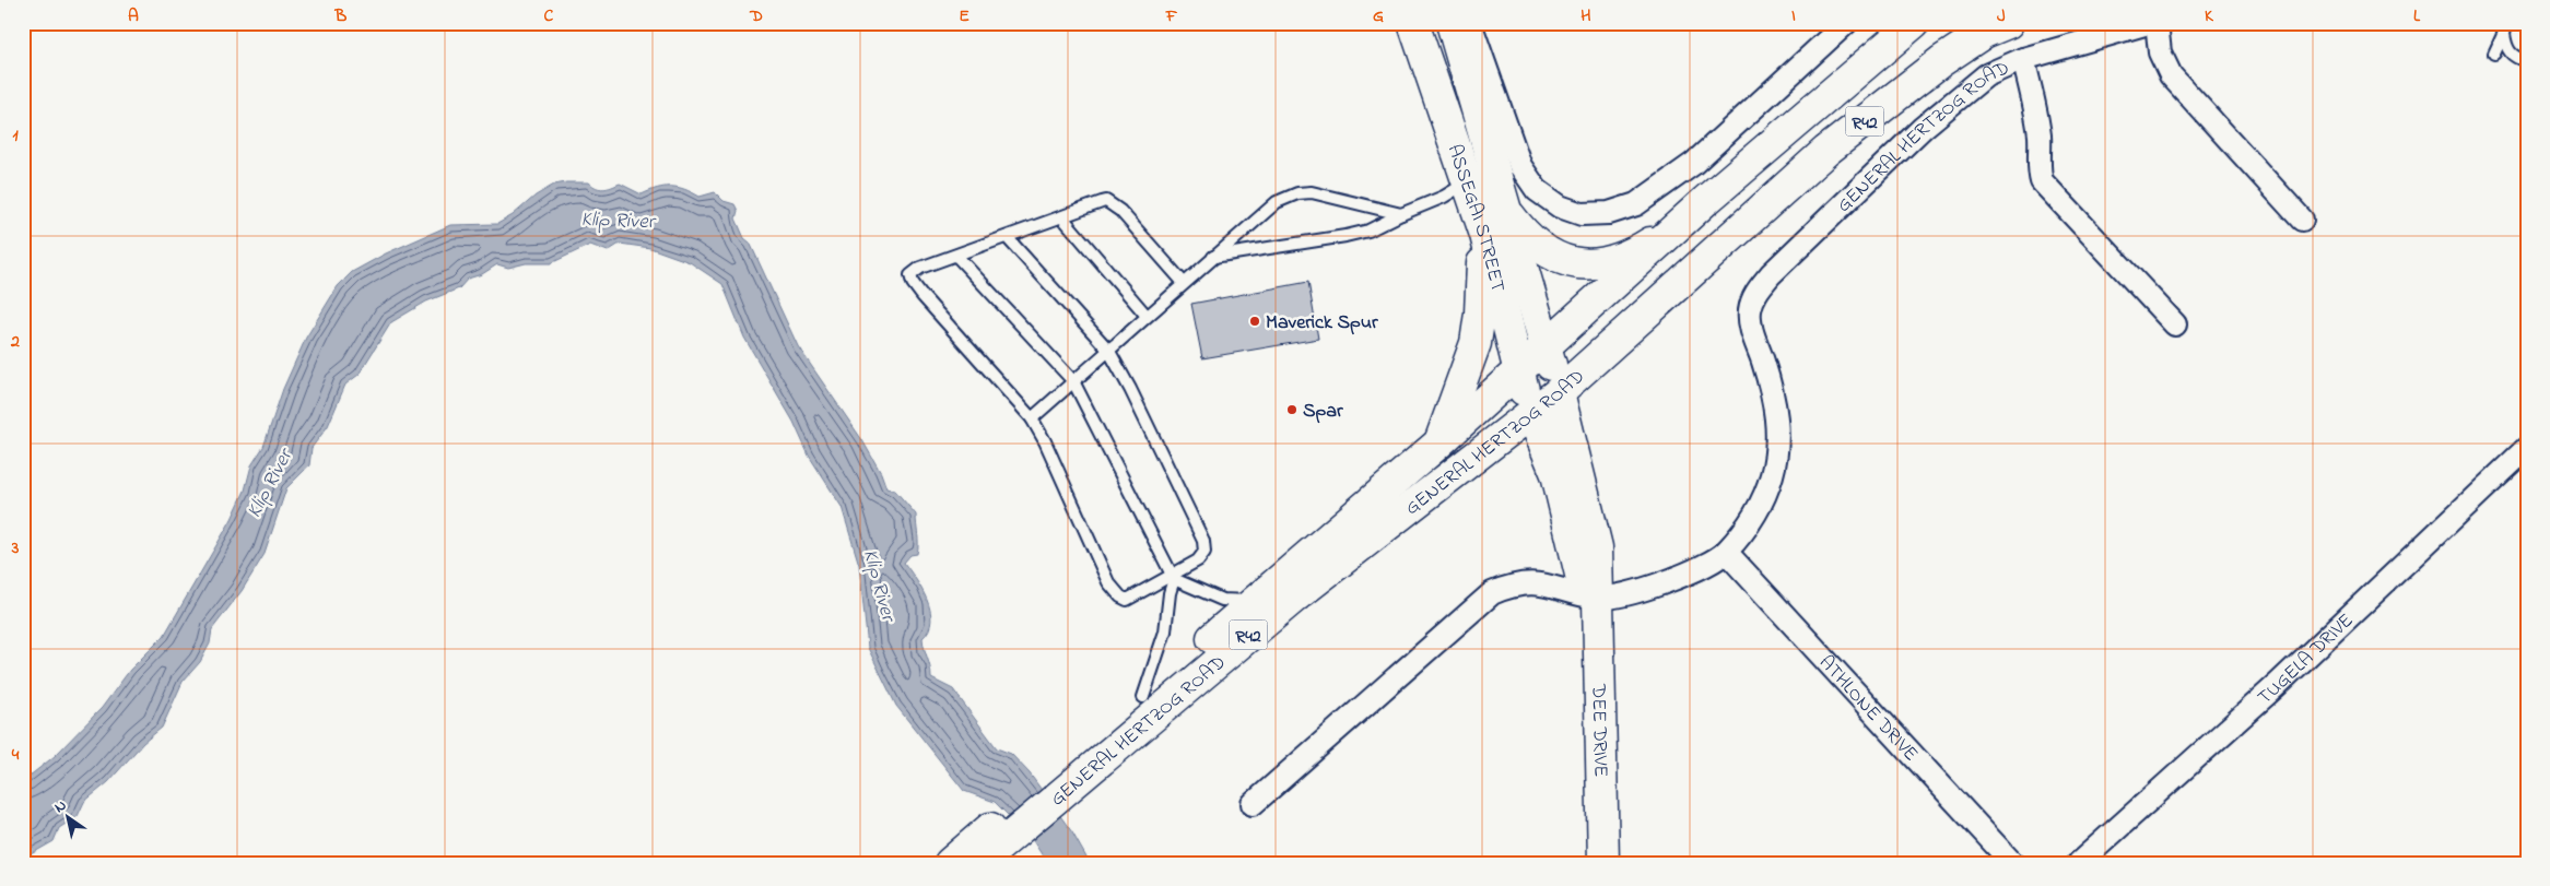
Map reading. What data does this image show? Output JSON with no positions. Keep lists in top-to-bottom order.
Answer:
{
  "streets": {
    "main road": [
      "R42",
      "GENERAL HERTZOG ROAD",
      "ASSEGAI STREET",
      "DEE DRIVE"
    ],
    "street": ["TUGELA DRIVE", "ATHLONE DRIVE"]
  },
  "crossings": [
    ["GENERAL HERTZOG ROAD", "ASSEGAI STREET"],
    ["GENERAL HERTZOG ROAD", "ATHLONE DRIVE"],
    ["GENERAL HERTZOG ROAD", "DEE DRIVE"],
    ["ASSEGAI STREET", "DEE DRIVE"]
  ],
  "water": ["Klip River"],
  "places": ["Maverick Spur", "Spar"],
  "north": "top left",
  "grid": {
    "columns": [
      "A",
      "B",
      "C",
      "D",
      "E",
      "F",
      "G",
      "H",
      "I",
      "J",
      "K",
      "L"
    ],
    "rows": [
      "1",
      "2",
      "3",
      "4"
    ]
  }
}
